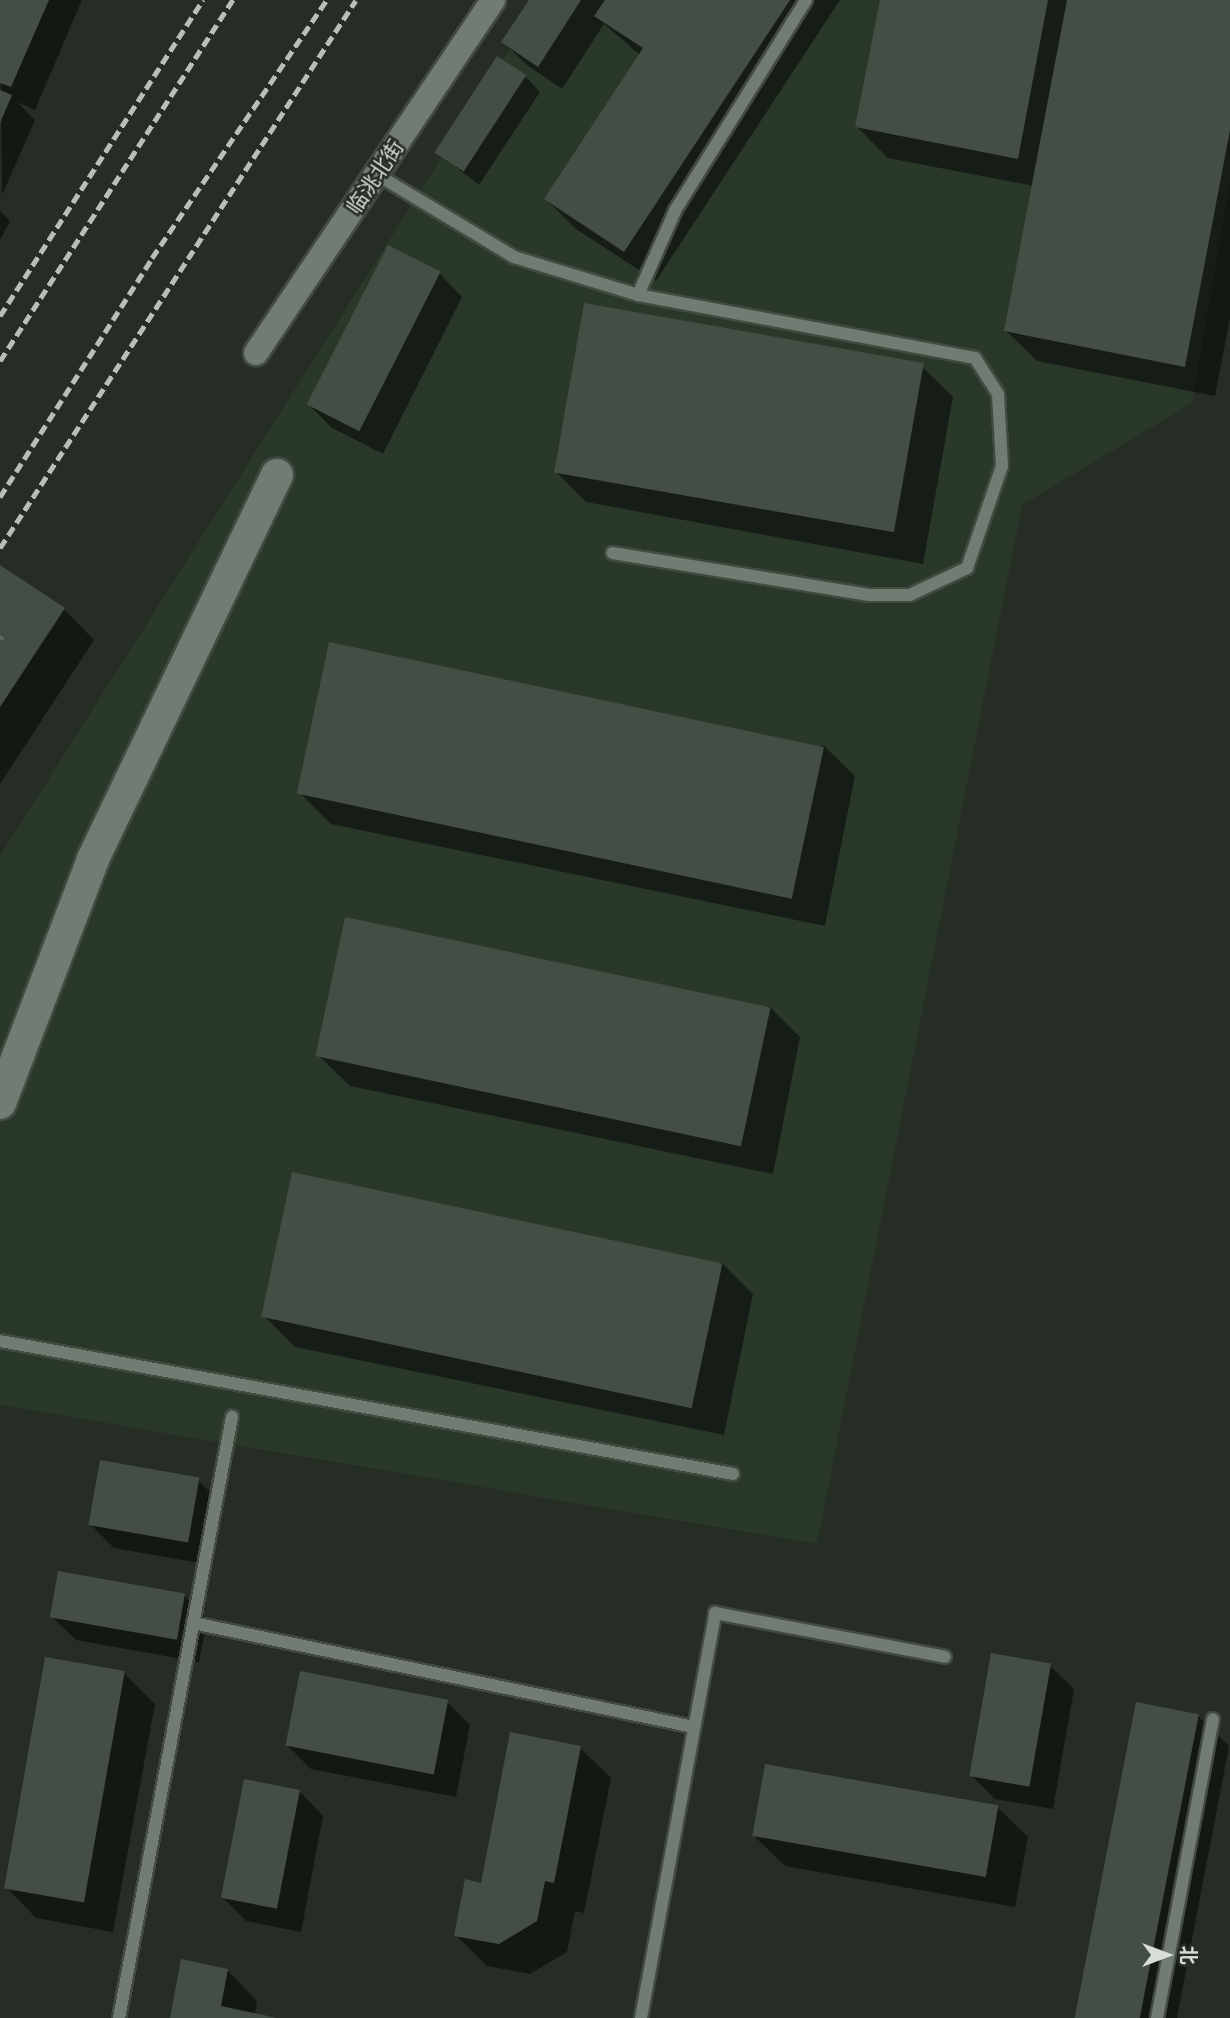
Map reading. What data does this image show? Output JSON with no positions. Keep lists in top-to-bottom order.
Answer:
{
  "streets": {
    "street": ["临洮北街"]
  },
  "north": "right"
}
